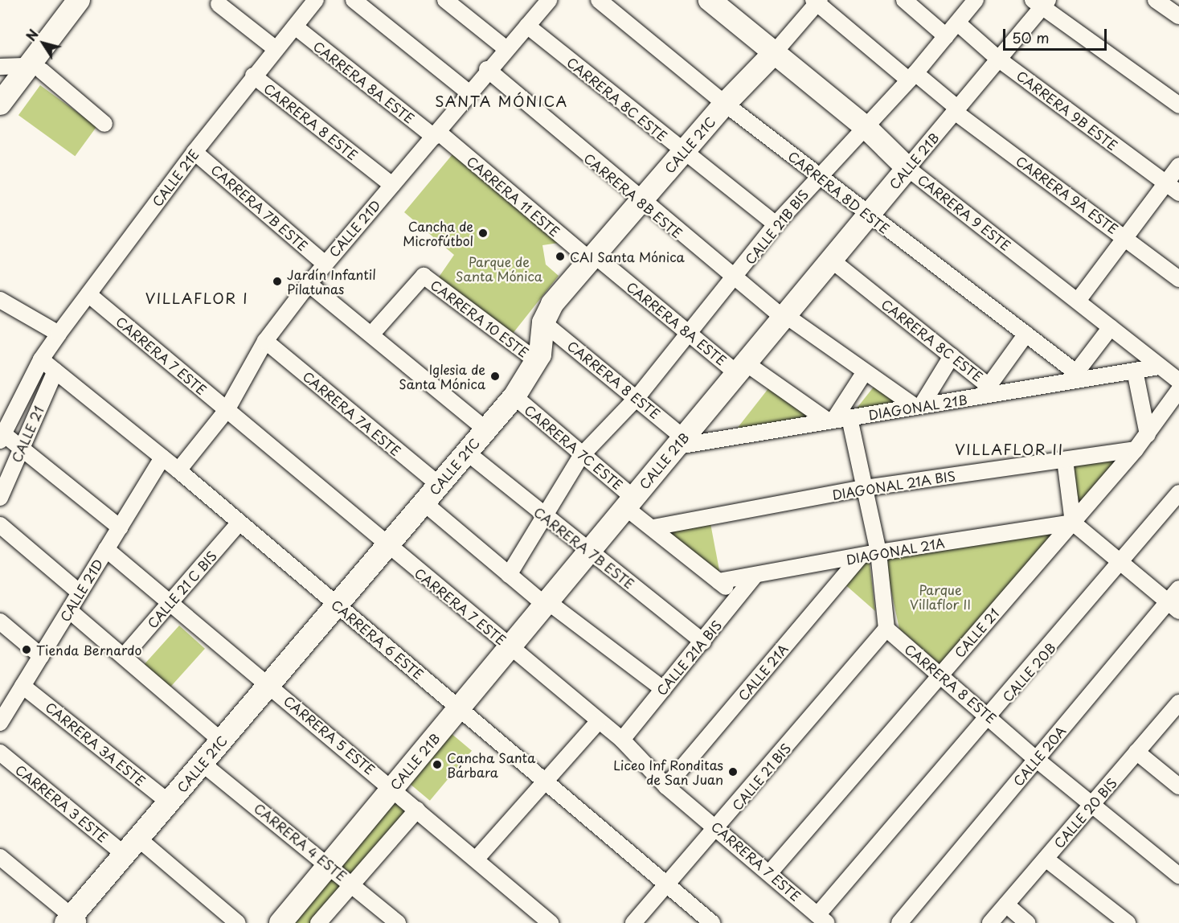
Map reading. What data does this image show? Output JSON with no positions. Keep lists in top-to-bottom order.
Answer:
{
  "streets": {
    "street": [
      "CARRERA 8A ESTE",
      "CARRERA 8C ESTE",
      "CARRERA 9B ESTE",
      "CARRERA 8 ESTE",
      "CALLE 21C",
      "CALLE 21B",
      "CALLE 21E",
      "CARRERA 8D ESTE",
      "CARRERA 9A ESTE",
      "CARRERA 8B ESTE",
      "CARRERA 11 ESTE",
      "CARRERA 7B ESTE",
      "CARRERA 9 ESTE",
      "CALLE 21B BIS",
      "CALLE 21D",
      "CARRERA 10 ESTE",
      "CARRERA 7 ESTE",
      "DIAGONAL 21B",
      "CARRERA 7A ESTE",
      "CALLE 21",
      "CARRERA 7C ESTE",
      "DIAGONAL 21A BIS",
      "DIAGONAL 21A",
      "CALLE 21 C BIS",
      "CARRERA 6 ESTE",
      "CALLE 21A BIS",
      "CALLE 21A",
      "CALLE 20B",
      "CARRERA 5 ESTE",
      "CARRERA 3A ESTE",
      "CALLE 20A",
      "CALLE 21 BIS",
      "CARRERA 3 ESTE",
      "CALLE 20 BIS",
      "CARRERA 4 ESTE"
    ]
  },
  "crossings": [
    ["CARRERA 8A ESTE", "CALLE 21C"],
    ["CARRERA 8A ESTE", "CALLE 21B"],
    ["CARRERA 8A ESTE", "CALLE 21E"],
    ["CARRERA 8A ESTE", "CARRERA 11 ESTE"],
    ["CARRERA 8A ESTE", "CALLE 21B BIS"],
    ["CARRERA 8A ESTE", "CALLE 21D"],
    ["CARRERA 8A ESTE", "DIAGONAL 21B"],
    ["CARRERA 8C ESTE", "CALLE 21C"],
    ["CARRERA 8C ESTE", "CALLE 21B"],
    ["CARRERA 8C ESTE", "CALLE 21B BIS"],
    ["CARRERA 8C ESTE", "CALLE 21D"],
    ["CARRERA 8C ESTE", "DIAGONAL 21B"],
    ["CARRERA 9B ESTE", "CALLE 21B"],
    ["CARRERA 9B ESTE", "CALLE 21B BIS"],
    ["CARRERA 8 ESTE", "CALLE 21C"],
    ["CARRERA 8 ESTE", "CALLE 21B"],
    ["CARRERA 8 ESTE", "CALLE 21E"],
    ["CARRERA 8 ESTE", "CALLE 21B BIS"],
    ["CARRERA 8 ESTE", "CALLE 21D"],
    ["CARRERA 8 ESTE", "DIAGONAL 21B"],
    ["CARRERA 8 ESTE", "CALLE 21"],
    ["CARRERA 8 ESTE", "CALLE 20B"],
    ["CARRERA 8 ESTE", "CALLE 20A"],
    ["CARRERA 8 ESTE", "CALLE 21 BIS"],
    ["CARRERA 8 ESTE", "CALLE 20 BIS"],
    ["CALLE 21C", "CARRERA 8D ESTE"],
    ["CALLE 21C", "CARRERA 9A ESTE"],
    ["CALLE 21C", "CARRERA 8B ESTE"],
    ["CALLE 21C", "CARRERA 11 ESTE"],
    ["CALLE 21C", "CARRERA 7B ESTE"],
    ["CALLE 21C", "CARRERA 9 ESTE"],
    ["CALLE 21C", "CARRERA 10 ESTE"],
    ["CALLE 21C", "CARRERA 7 ESTE"],
    ["CALLE 21C", "CARRERA 7A ESTE"],
    ["CALLE 21C", "CARRERA 7C ESTE"],
    ["CALLE 21C", "CARRERA 6 ESTE"],
    ["CALLE 21C", "CARRERA 5 ESTE"],
    ["CALLE 21C", "CARRERA 3A ESTE"],
    ["CALLE 21C", "CARRERA 3 ESTE"],
    ["CALLE 21C", "CARRERA 4 ESTE"],
    ["CALLE 21B", "CARRERA 8D ESTE"],
    ["CALLE 21B", "CARRERA 9A ESTE"],
    ["CALLE 21B", "CARRERA 8B ESTE"],
    ["CALLE 21B", "CARRERA 7B ESTE"],
    ["CALLE 21B", "CARRERA 9 ESTE"],
    ["CALLE 21B", "CARRERA 7 ESTE"],
    ["CALLE 21B", "DIAGONAL 21B"],
    ["CALLE 21B", "CARRERA 7C ESTE"],
    ["CALLE 21B", "CARRERA 6 ESTE"],
    ["CALLE 21B", "CARRERA 5 ESTE"],
    ["CALLE 21B", "CARRERA 4 ESTE"],
    ["CALLE 21E", "CARRERA 7B ESTE"],
    ["CALLE 21E", "CARRERA 7 ESTE"],
    ["CALLE 21E", "CARRERA 6 ESTE"],
    ["CARRERA 8D ESTE", "CALLE 21B BIS"],
    ["CARRERA 8D ESTE", "DIAGONAL 21B"],
    ["CARRERA 9A ESTE", "CALLE 21B BIS"],
    ["CARRERA 8B ESTE", "CALLE 21B BIS"],
    ["CARRERA 8B ESTE", "CALLE 21D"],
    ["CARRERA 8B ESTE", "DIAGONAL 21B"],
    ["CARRERA 11 ESTE", "CALLE 21D"],
    ["CARRERA 7B ESTE", "CALLE 21B BIS"],
    ["CARRERA 7B ESTE", "CALLE 21D"],
    ["CARRERA 7B ESTE", "CALLE 21A BIS"],
    ["CARRERA 9 ESTE", "CALLE 21B BIS"],
    ["CARRERA 9 ESTE", "DIAGONAL 21B"],
    ["CALLE 21B BIS", "CARRERA 7C ESTE"],
    ["CALLE 21D", "CARRERA 7 ESTE"],
    ["CALLE 21D", "CARRERA 7A ESTE"],
    ["CALLE 21D", "CARRERA 6 ESTE"],
    ["CALLE 21D", "CARRERA 5 ESTE"],
    ["CALLE 21D", "CARRERA 3A ESTE"],
    ["CARRERA 7 ESTE", "CALLE 21"],
    ["CARRERA 7 ESTE", "CALLE 21A BIS"],
    ["CARRERA 7 ESTE", "CALLE 21A"],
    ["CARRERA 7 ESTE", "CALLE 20B"],
    ["CARRERA 7 ESTE", "CALLE 21 BIS"],
    ["CALLE 21", "DIAGONAL 21A BIS"],
    ["CALLE 21", "DIAGONAL 21A"],
    ["CALLE 21", "CARRERA 6 ESTE"],
    ["CARRERA 7C ESTE", "DIAGONAL 21A BIS"],
    ["CARRERA 7C ESTE", "DIAGONAL 21A"],
    ["CARRERA 7C ESTE", "CALLE 21A BIS"],
    ["DIAGONAL 21A", "CALLE 21A BIS"],
    ["DIAGONAL 21A", "CALLE 21A"],
    ["CALLE 21 C BIS", "CARRERA 6 ESTE"],
    ["CALLE 21 C BIS", "CARRERA 5 ESTE"],
    ["CARRERA 6 ESTE", "CALLE 21 BIS"]
  ],
  "districts": ["SANTA MÓNICA", "VILLAFLOR I", "VILLAFLOR II"],
  "parks": ["Parque de Santa Mónica", "Parque Villaflor II"],
  "places": [
    "Cancha de Microfútbol",
    "CAI Santa Mónica",
    "Jardín Infantil Pilatunas",
    "Iglesia de Santa Mónica",
    "Tienda Bernardo",
    "Cancha Santa Bárbara",
    "Liceo Inf Ronditas de San Juan"
  ],
  "scale_bar": "50 m",
  "north": "top left"
}
